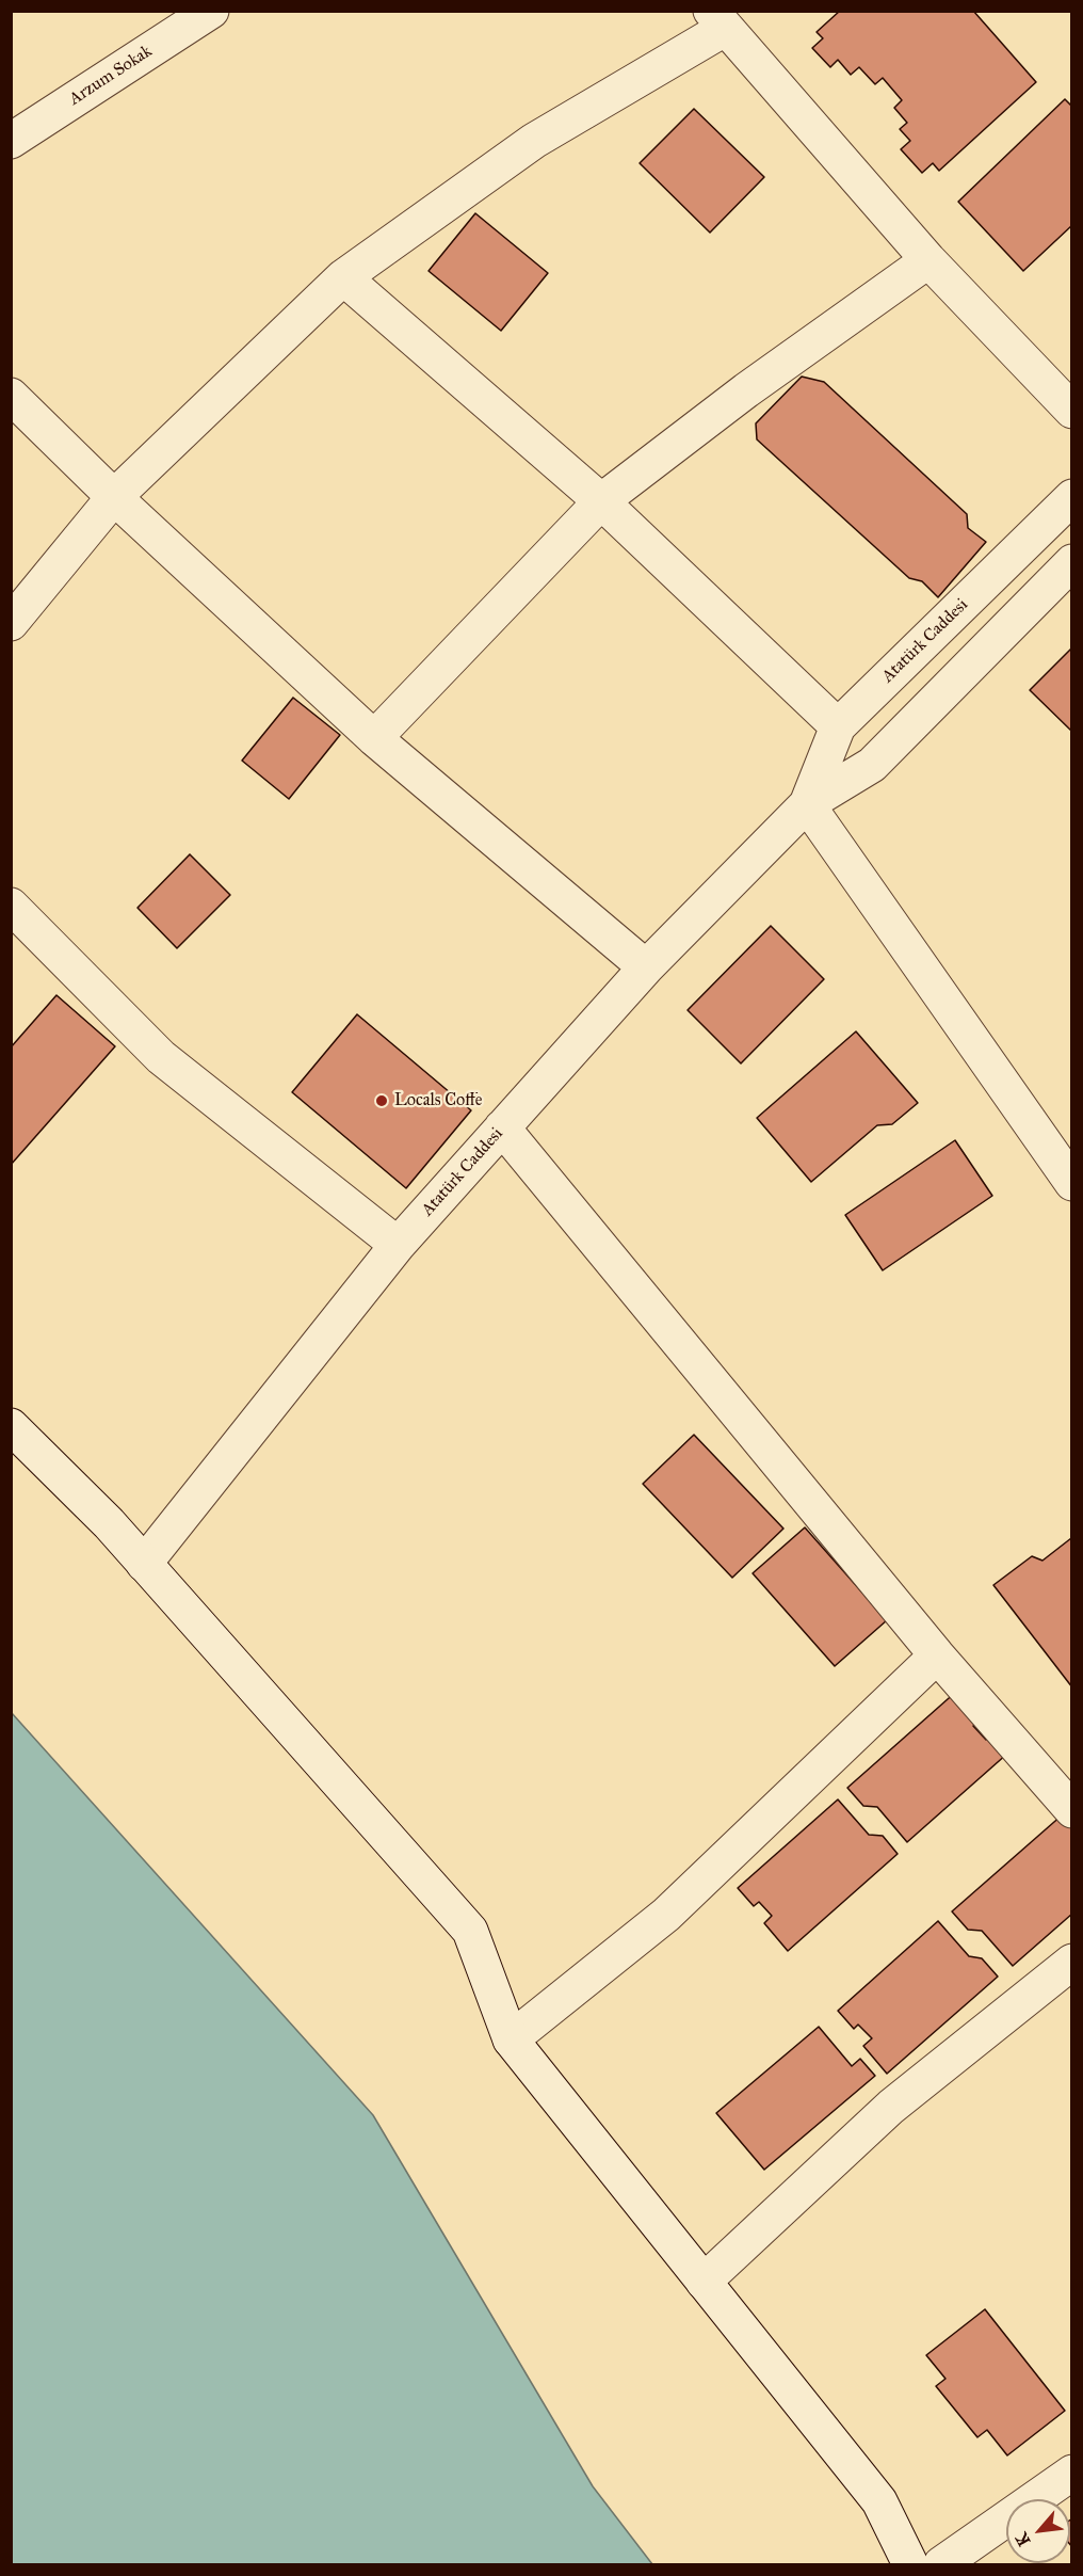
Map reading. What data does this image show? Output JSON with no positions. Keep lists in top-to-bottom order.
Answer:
{
  "streets": {
    "street": ["Arzum Sokak", "Atatürk Caddesi"]
  },
  "places": ["Locals Coffe"],
  "north": "bottom left"
}
